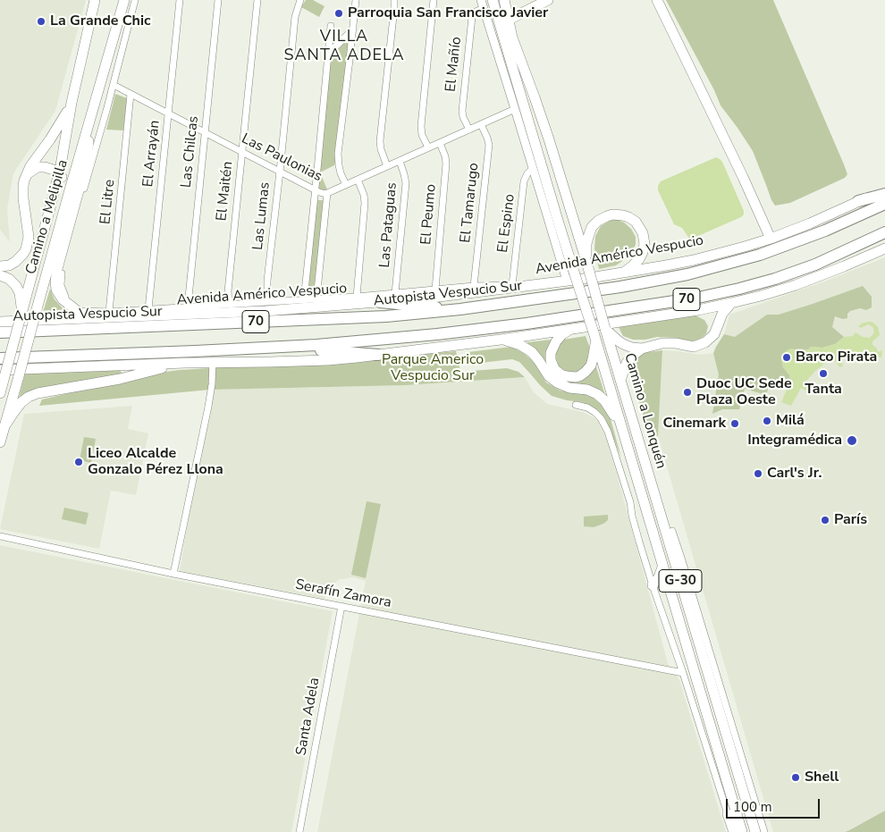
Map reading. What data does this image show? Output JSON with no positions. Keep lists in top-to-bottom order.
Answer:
{
  "streets": {
    "highway": ["Autopista Vespucio Sur", "70"],
    "main road": [
      "Camino a Melipilla",
      "Avenida Américo Vespucio",
      "Camino a Lonquén",
      "G-30"
    ],
    "street": [
      "El Mañío",
      "Las Chilcas",
      "El Arrayán",
      "Las Paulonias",
      "El Maitén",
      "El Litre",
      "El Tamarugo",
      "El Peumo",
      "Las Lumas",
      "El Espino",
      "Las Pataguas",
      "Serafín Zamora",
      "Santa Adela"
    ]
  },
  "crossings": [
    ["El Mañío", "Las Paulonias"],
    ["Las Chilcas", "Las Paulonias"],
    ["Las Chilcas", "Avenida Américo Vespucio"],
    ["El Arrayán", "Las Paulonias"],
    ["El Arrayán", "Avenida Américo Vespucio"],
    ["Las Paulonias", "El Maitén"],
    ["Las Paulonias", "El Litre"],
    ["Las Paulonias", "El Tamarugo"],
    ["Las Paulonias", "El Peumo"],
    ["Las Paulonias", "Las Lumas"],
    ["Las Paulonias", "Camino a Melipilla"],
    ["Las Paulonias", "Las Pataguas"],
    ["El Maitén", "Avenida Américo Vespucio"],
    ["El Litre", "Avenida Américo Vespucio"],
    ["El Tamarugo", "Avenida Américo Vespucio"],
    ["El Peumo", "Avenida Américo Vespucio"],
    ["Las Lumas", "Avenida Américo Vespucio"],
    ["Camino a Melipilla", "Avenida Américo Vespucio"],
    ["El Espino", "Avenida Américo Vespucio"],
    ["Las Pataguas", "Avenida Américo Vespucio"],
    ["Serafín Zamora", "Santa Adela"]
  ],
  "districts": ["VILLA SANTA ADELA"],
  "parks": ["Parque Americo Vespucio Sur"],
  "places": [
    "Parroquia San Francisco Javier",
    "La Grande Chic",
    "Barco Pirata",
    "Tanta",
    "Duoc UC Sede Plaza Oeste",
    "Milá",
    "Cinemark",
    "Integramédica",
    "Liceo Alcalde Gonzalo Pérez Llona",
    "Carl's Jr.",
    "París",
    "Shell"
  ],
  "scale_bar": "100 m"
}
